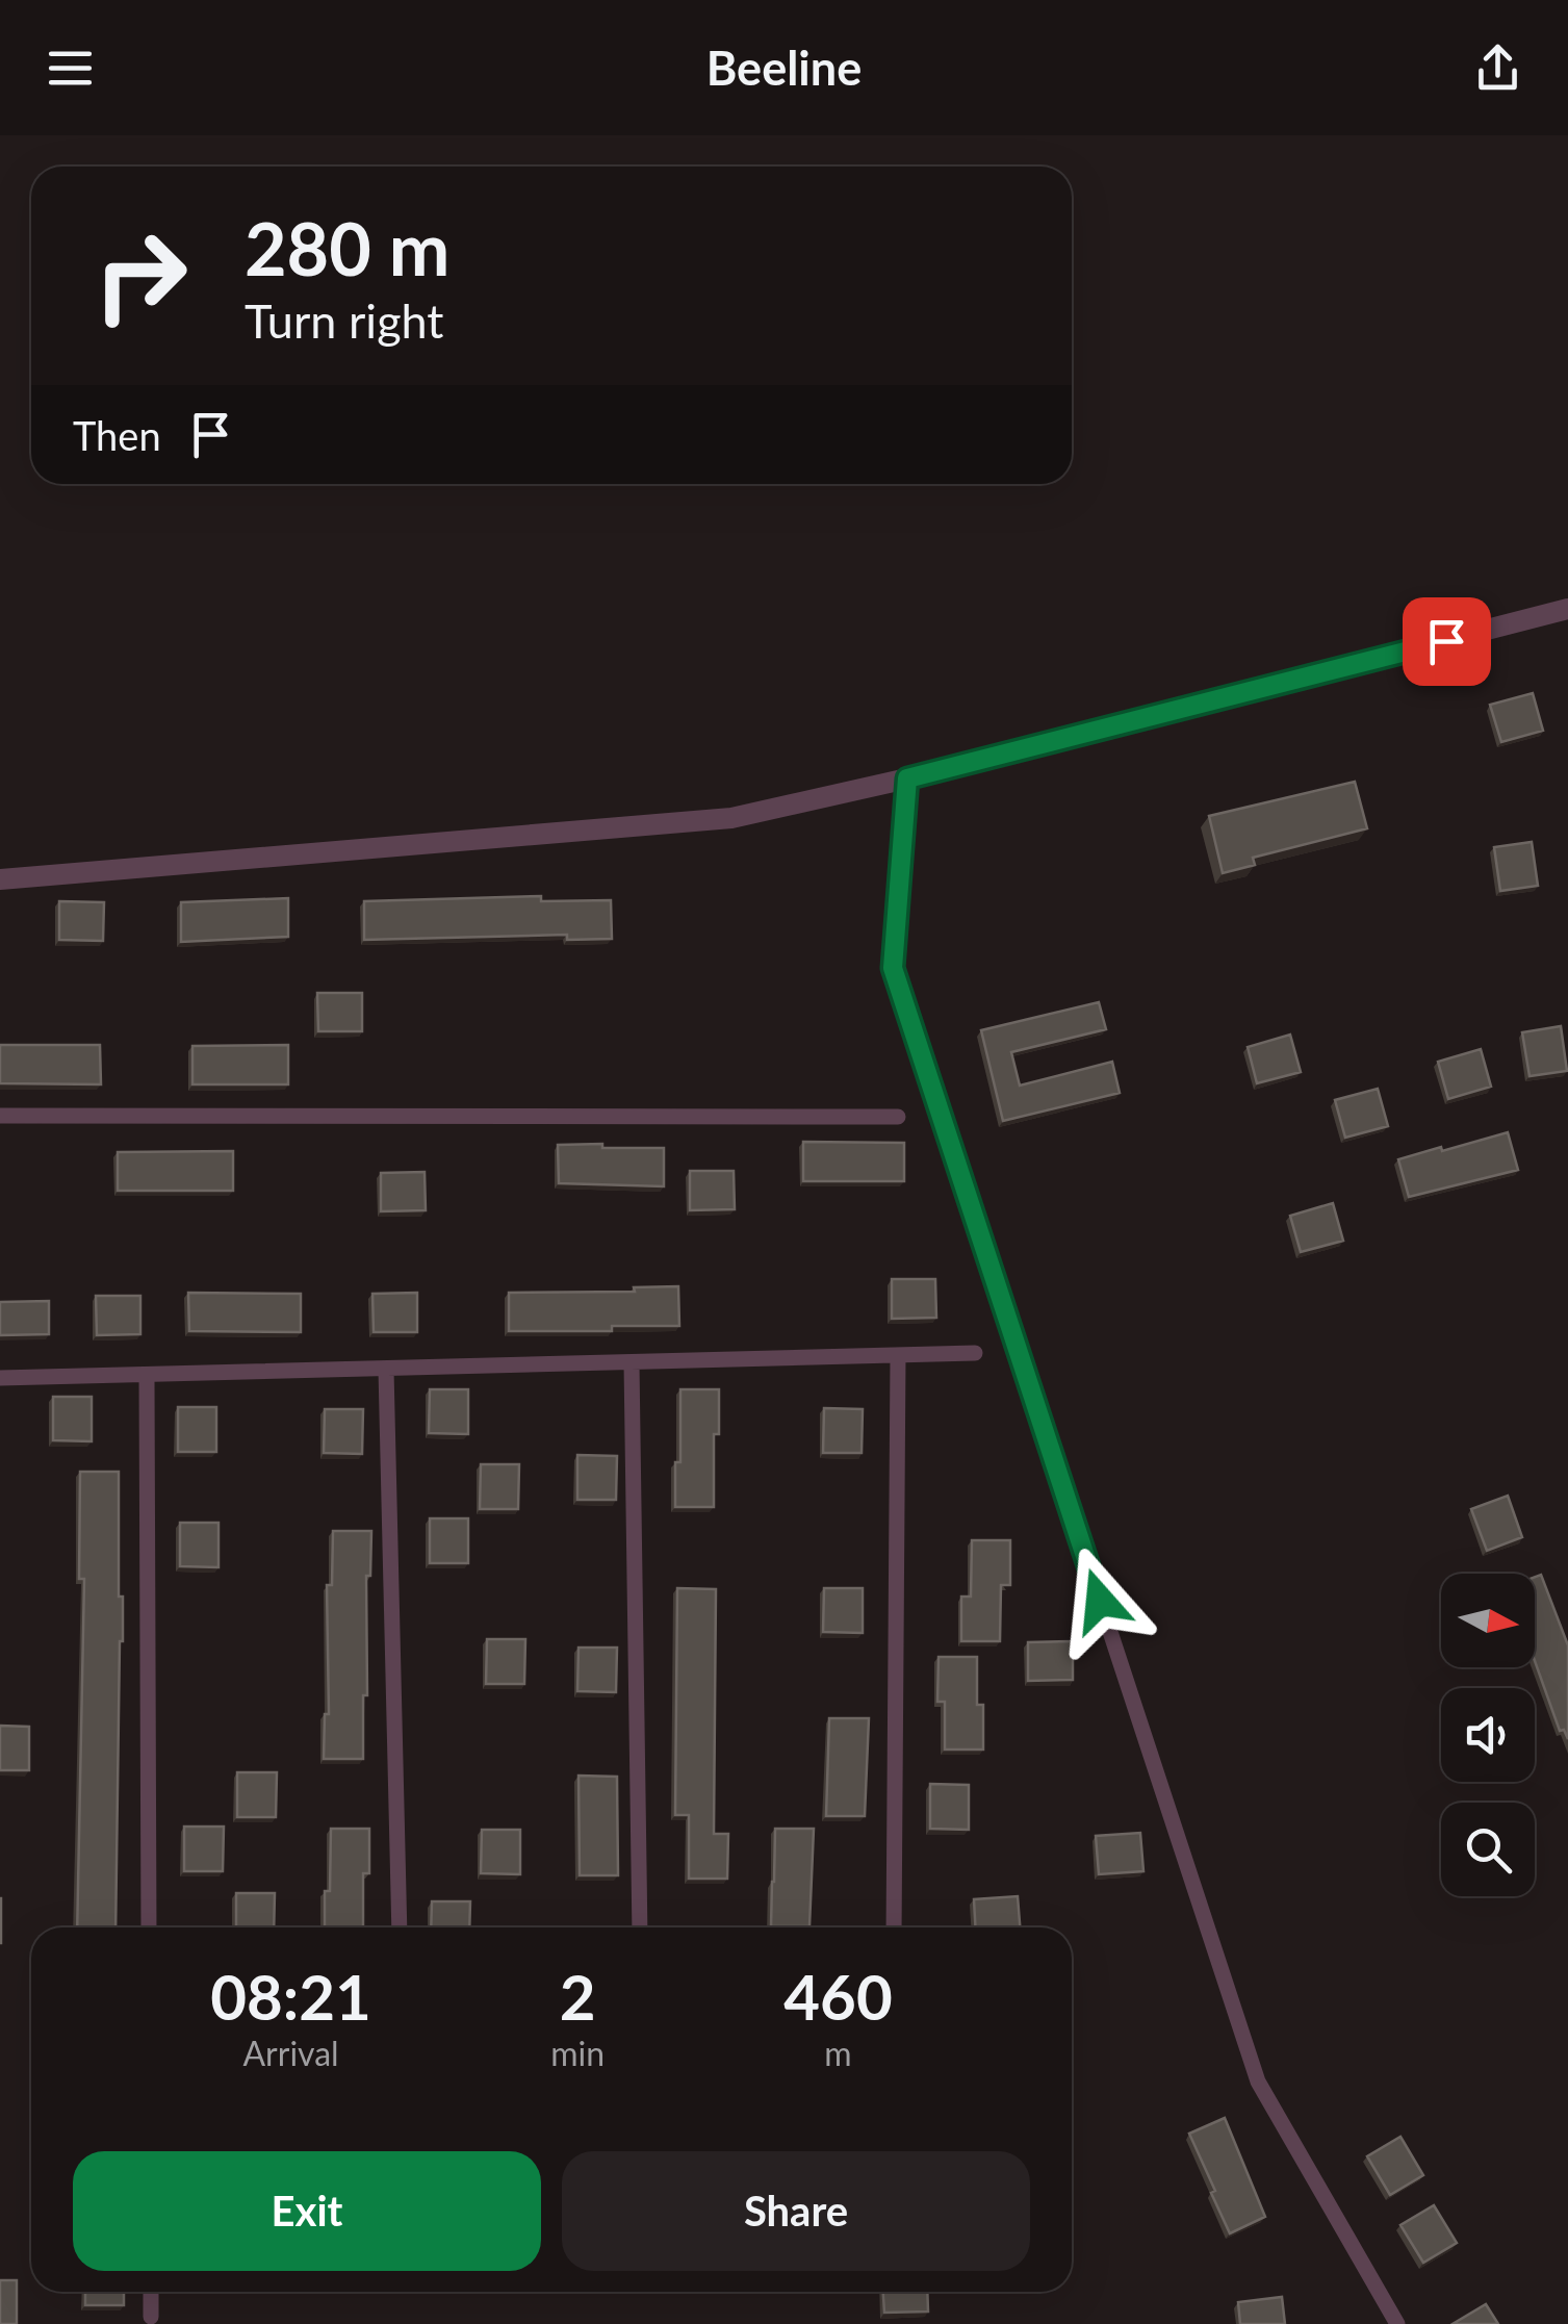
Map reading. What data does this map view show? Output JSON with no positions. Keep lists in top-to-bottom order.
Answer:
{
  "north": "right",
  "page": {
    "header": "Beeline",
    "turn": ["280 m", "Turn right"],
    "then": "Then",
    "eta": [
      "08:21",
      "Arrival",
      "2",
      "min",
      "460",
      "m"
    ],
    "buttons": ["Exit", "Share"]
  }
}
